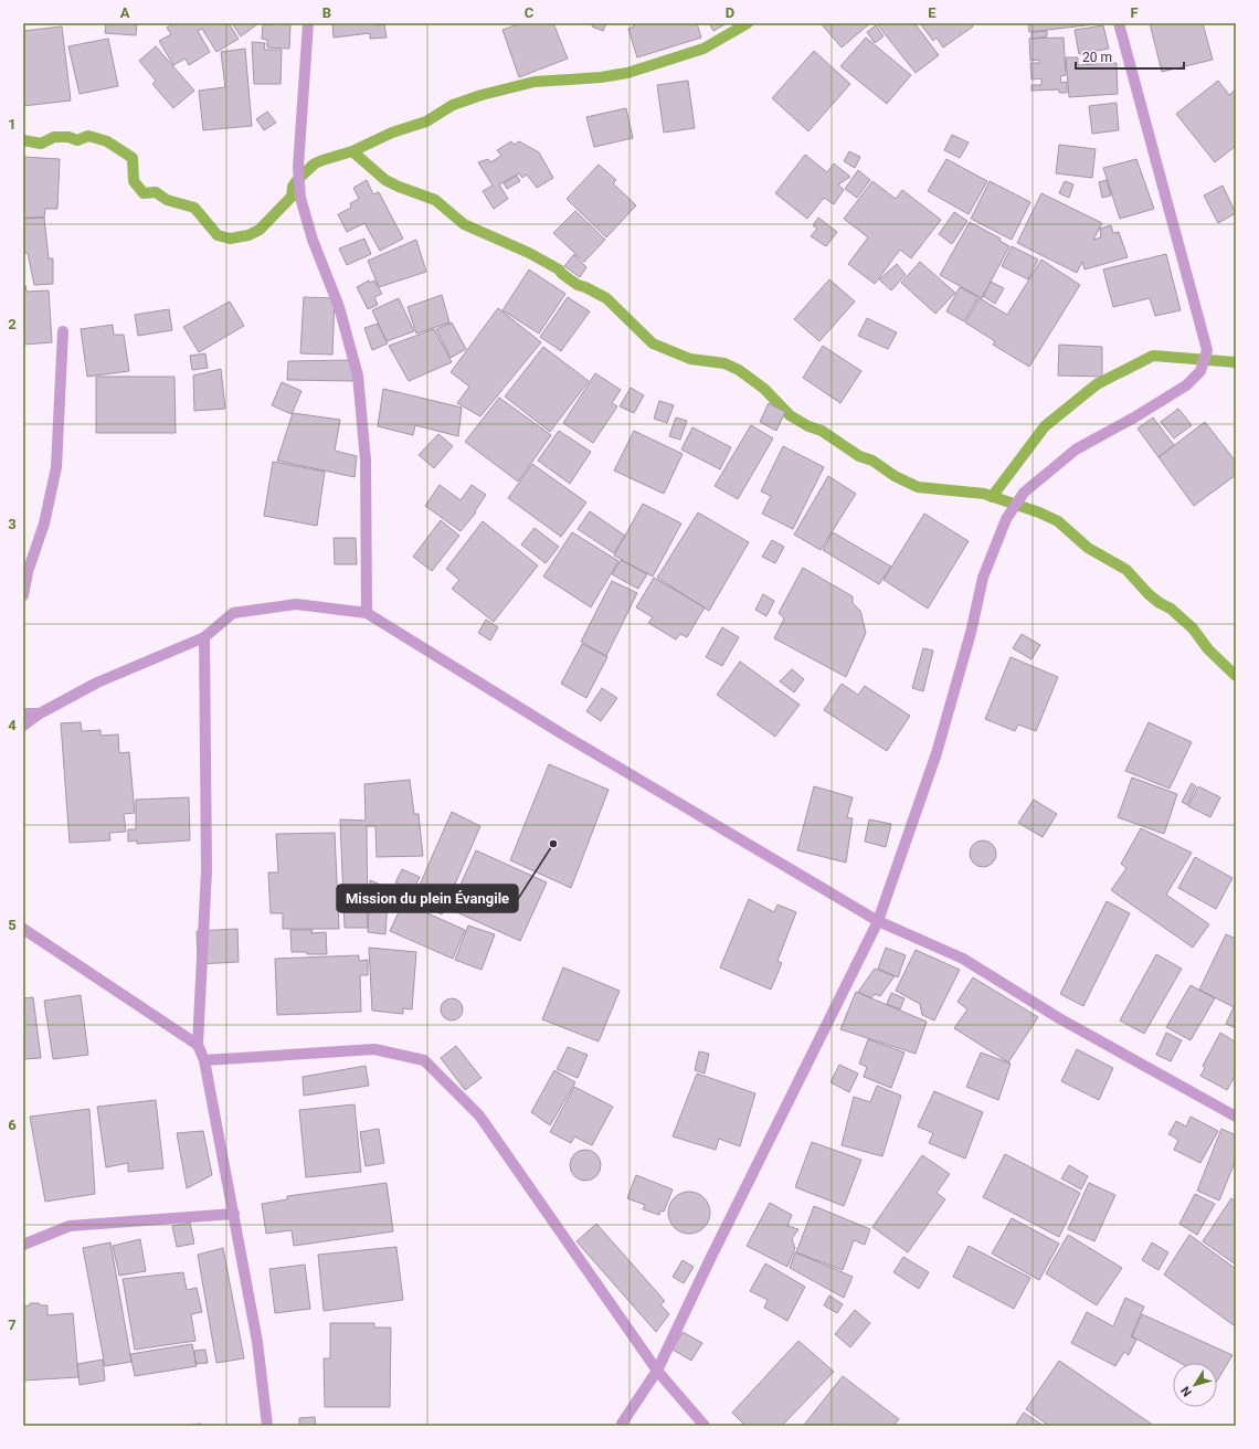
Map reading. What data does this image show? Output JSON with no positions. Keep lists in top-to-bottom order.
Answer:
{
  "places": ["Mission du plein Évangile"],
  "scale_bar": "20 m",
  "north": "bottom left",
  "grid": {
    "columns": [
      "A",
      "B",
      "C",
      "D",
      "E",
      "F"
    ],
    "rows": [
      "1",
      "2",
      "3",
      "4",
      "5",
      "6",
      "7"
    ]
  }
}
